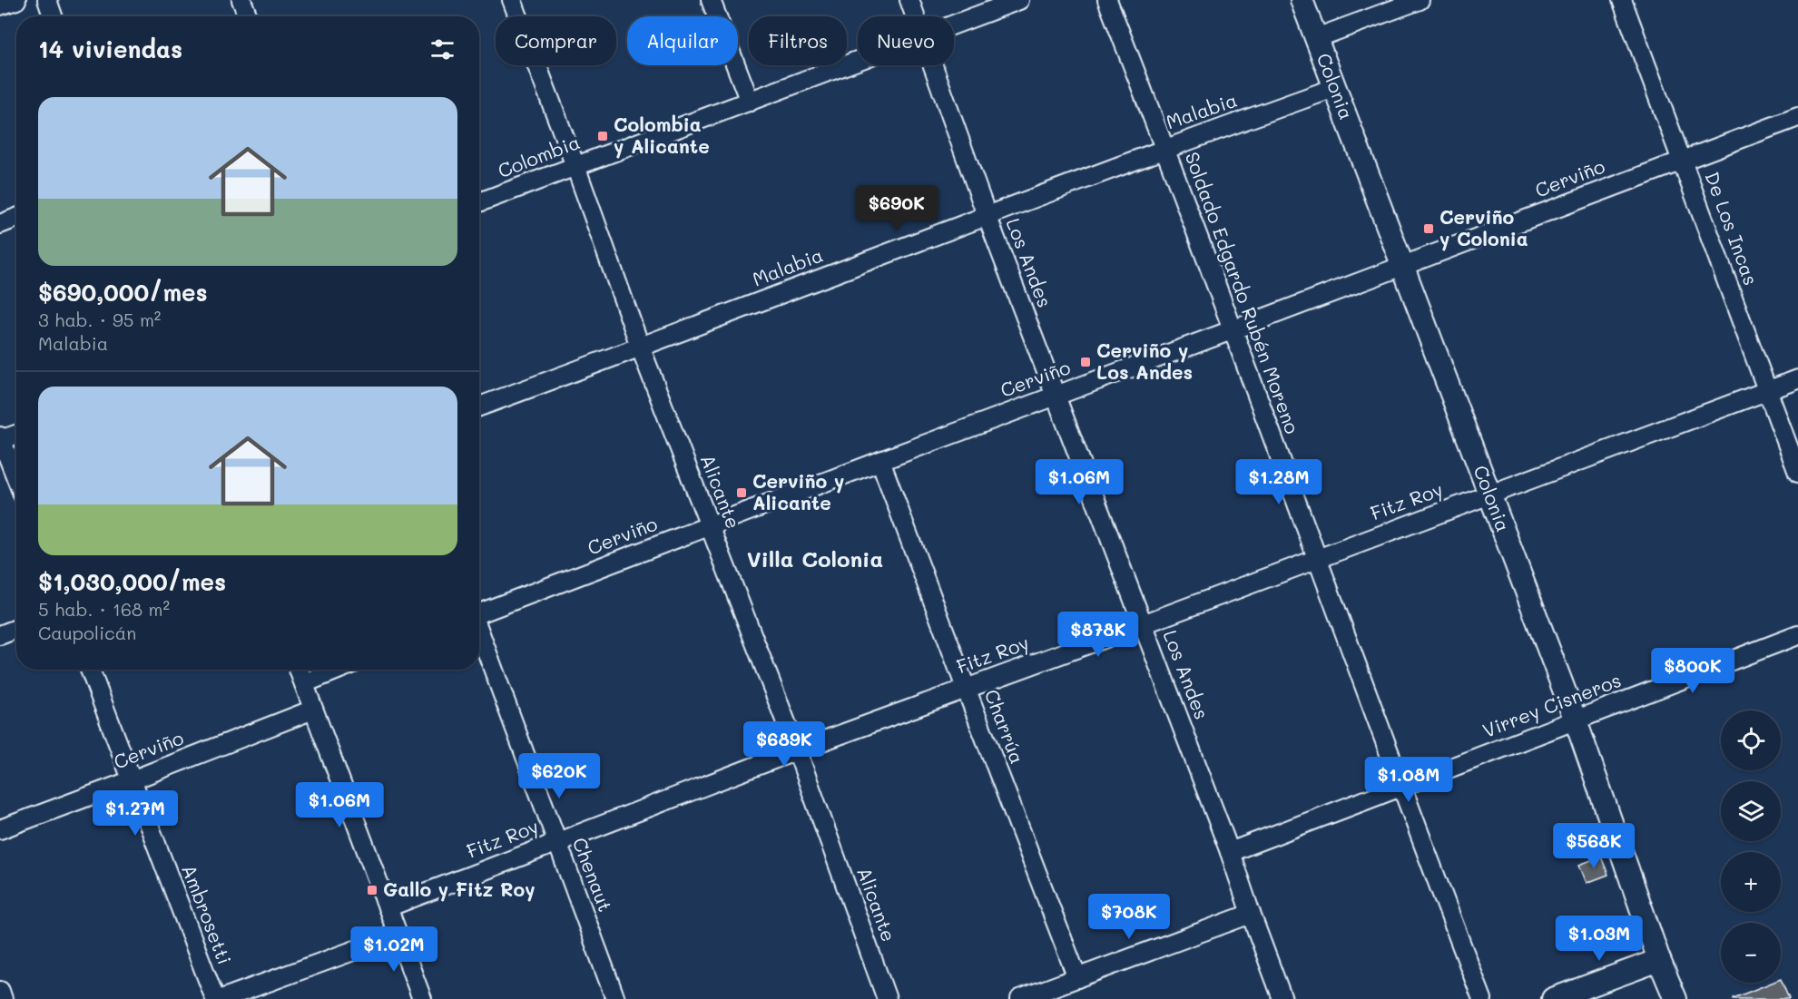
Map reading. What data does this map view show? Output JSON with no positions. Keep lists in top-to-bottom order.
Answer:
{
  "streets": {
    "street": [
      "Colonia",
      "Malabia",
      "Colombia",
      "Cerviño",
      "De Los Incas",
      "Los Andes",
      "Soldado Edgardo Rubén Moreno",
      "Alicante",
      "Fitz Roy",
      "Virrey Cisneros",
      "Charrúa",
      "Chenaut",
      "Ambrosetti"
    ]
  },
  "crossings": [
    ["Colonia", "Malabia"],
    ["Colonia", "Cerviño"],
    ["Colonia", "Fitz Roy"],
    ["Colonia", "Virrey Cisneros"],
    ["Malabia", "Los Andes"],
    ["Malabia", "Soldado Edgardo Rubén Moreno"],
    ["Malabia", "Alicante"],
    ["Colombia", "Alicante"],
    ["Cerviño", "De Los Incas"],
    ["Cerviño", "Los Andes"],
    ["Cerviño", "Soldado Edgardo Rubén Moreno"],
    ["Cerviño", "Alicante"],
    ["Cerviño", "Charrúa"],
    ["Cerviño", "Ambrosetti"],
    ["De Los Incas", "Fitz Roy"],
    ["Los Andes", "Fitz Roy"],
    ["Los Andes", "Virrey Cisneros"],
    ["Soldado Edgardo Rubén Moreno", "Fitz Roy"],
    ["Soldado Edgardo Rubén Moreno", "Virrey Cisneros"],
    ["Alicante", "Fitz Roy"],
    ["Fitz Roy", "Charrúa"],
    ["Fitz Roy", "Chenaut"]
  ],
  "districts": ["Villa Colonia"],
  "places": {
    "transit": [
      "Colombia y Alicante",
      "Cerviño y Colonia",
      "Cerviño y Los Andes",
      "Cerviño y Alicante",
      "Gallo y Fitz Roy"
    ]
  },
  "page": {
    "chip": [
      "Comprar",
      "Alquilar",
      "Filtros",
      "Nuevo"
    ],
    "heading": "14 viviendas",
    "list": [
      {
        "name": "$690,000/mes",
        "note": "3 hab. · 95 m² · Malabia"
      },
      {
        "name": "$1,030,000/mes",
        "note": "5 hab. · 168 m² · Caupolicán"
      }
    ],
    "price": [
      "$690K",
      "$1.06M",
      "$1.28M",
      "$878K",
      "$800K",
      "$689K",
      "$620K",
      "$1.08M",
      "$1.06M",
      "$1.27M",
      "$568K",
      "$708K",
      "$1.03M",
      "$1.02M"
    ],
    "map_buttons": ["+", "−"]
  }
}
